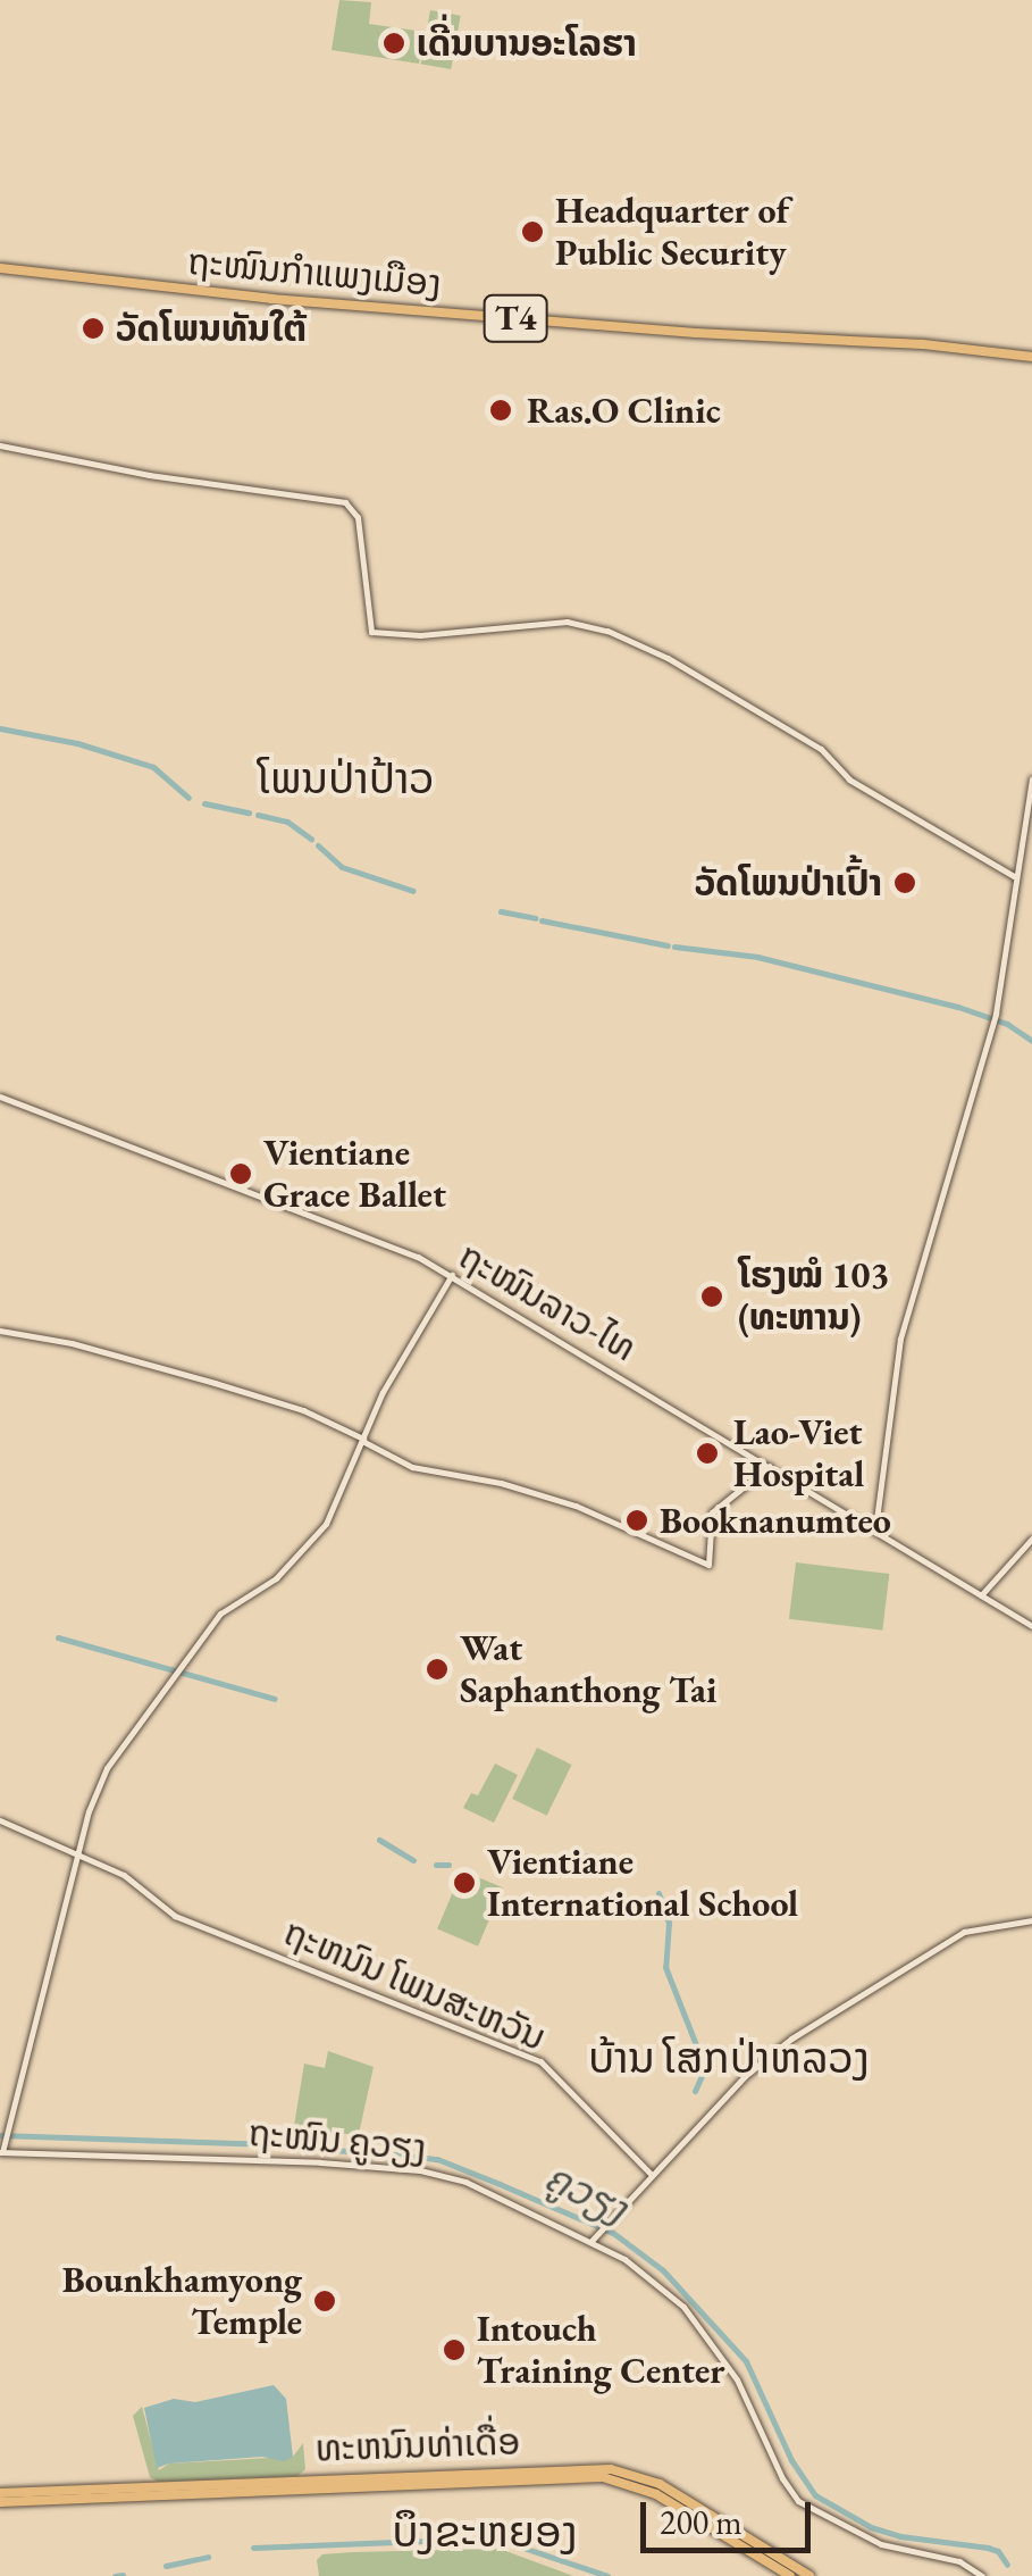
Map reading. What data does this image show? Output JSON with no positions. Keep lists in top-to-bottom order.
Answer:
{
  "streets": {
    "main road": ["ຖະໜົນກຳແພງເມືອງ", "T4", "ທະຫນົນທ່າເດື່ອ"],
    "street": ["ຖະໜົນລາວ-ໄທ", "ຖະຫນົນ ໂພນສະຫວັນ", "ຖະໜົນ ຄູວຽງ"]
  },
  "districts": ["ໂພນປ່າປ້າວ", "ບ້ານ ໂສກປ່າຫລວງ", "ບຶງຂະຫຍອງ"],
  "water": ["ຄູວຽງ"],
  "places": [
    "ເດີ່ນບານອະໂລຮາ",
    "Headquarter of Public Security",
    "ວັດໂພນທັນໃຕ້",
    "Ras.O Clinic",
    "ວັດໂພນປ່າເປົ້າ",
    "Vientiane Grace Ballet",
    "ໂຮງໝໍ 103 (ທະຫານ)",
    "Lao-Viet Hospital",
    "Booknanumteo",
    "Wat Saphanthong Tai",
    "Vientiane International School",
    "Bounkhamyong Temple",
    "Intouch Training Center"
  ],
  "scale_bar": "200 m"
}
